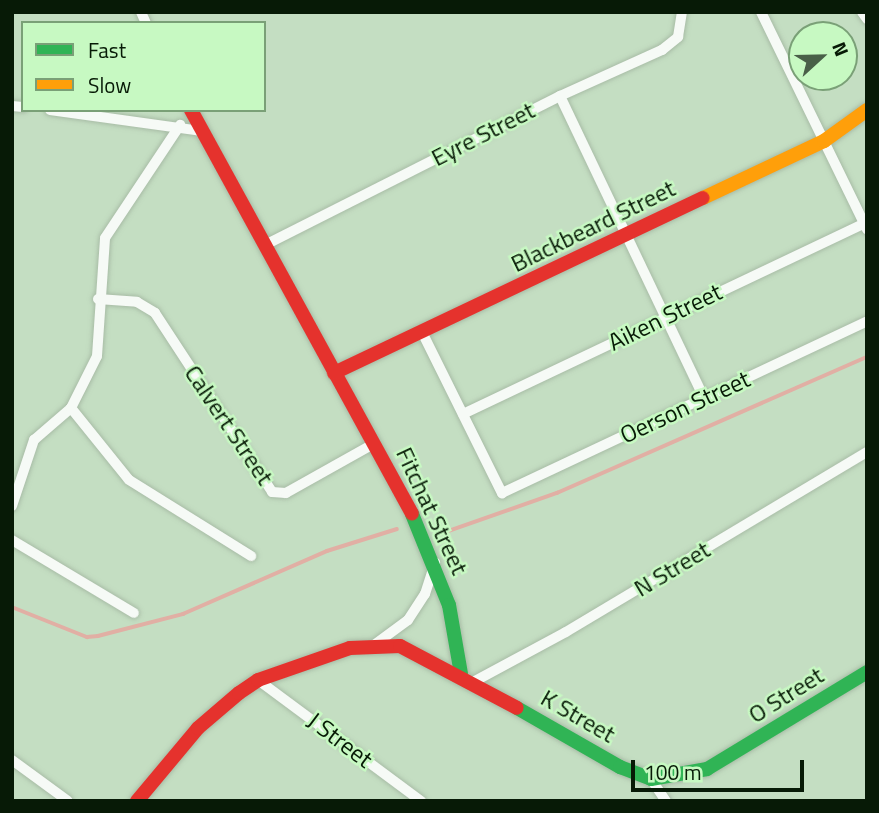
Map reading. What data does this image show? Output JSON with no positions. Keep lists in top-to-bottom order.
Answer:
{
  "streets": {
    "street": [
      "Eyre Street",
      "Blackbeard Street",
      "Aiken Street",
      "Oerson Street",
      "Calvert Street",
      "Fitchat Street",
      "N Street",
      "O Street",
      "K Street",
      "J Street"
    ]
  },
  "crossings": [
    ["Eyre Street", "Fitchat Street"],
    ["Blackbeard Street", "Fitchat Street"],
    ["Aiken Street", "Oerson Street"],
    ["Calvert Street", "Fitchat Street"],
    ["Fitchat Street", "K Street"],
    ["N Street", "K Street"],
    ["O Street", "K Street"]
  ],
  "legend": ["Fast", "Slow"],
  "scale_bar": "100 m",
  "north": "right"
}
